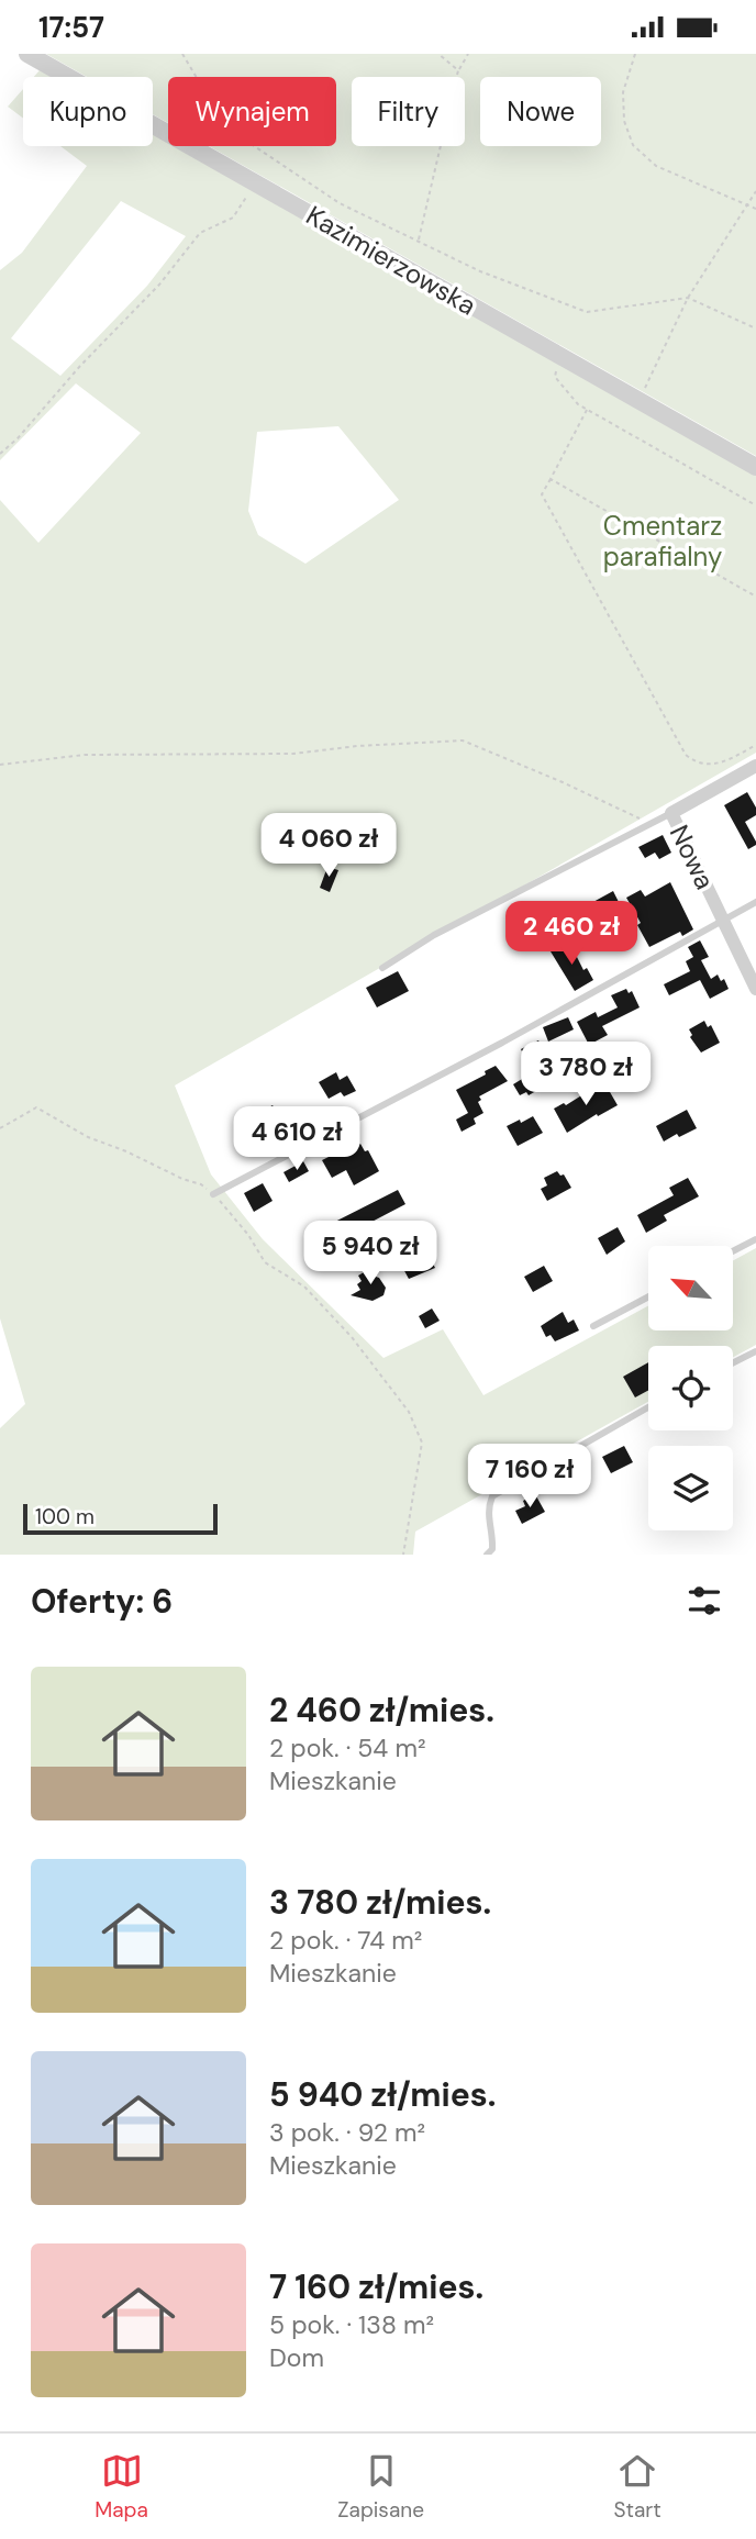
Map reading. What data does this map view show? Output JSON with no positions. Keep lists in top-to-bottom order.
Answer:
{
  "streets": {
    "street": ["Kazimierzowska", "Nowa"]
  },
  "parks": ["Cmentarz parafialny"],
  "scale_bar": "100 m",
  "north": "top left",
  "page": {
    "status": "17:57",
    "chip": [
      "Kupno",
      "Wynajem",
      "Filtry",
      "Nowe"
    ],
    "price": [
      "4 060 zł",
      "2 460 zł",
      "3 780 zł",
      "4 610 zł",
      "5 940 zł",
      "7 160 zł"
    ],
    "scale": "100 m",
    "heading": "Oferty: 6",
    "list": [
      {
        "name": "2 460 zł/mies.",
        "note": "2 pok. · 54 m² · Mieszkanie"
      },
      {
        "name": "3 780 zł/mies.",
        "note": "2 pok. · 74 m² · Mieszkanie"
      },
      {
        "name": "5 940 zł/mies.",
        "note": "3 pok. · 92 m² · Mieszkanie"
      },
      {
        "name": "7 160 zł/mies.",
        "note": "5 pok. · 138 m² · Dom"
      }
    ],
    "tabs": ["Mapa", "Zapisane", "Start"]
  }
}
